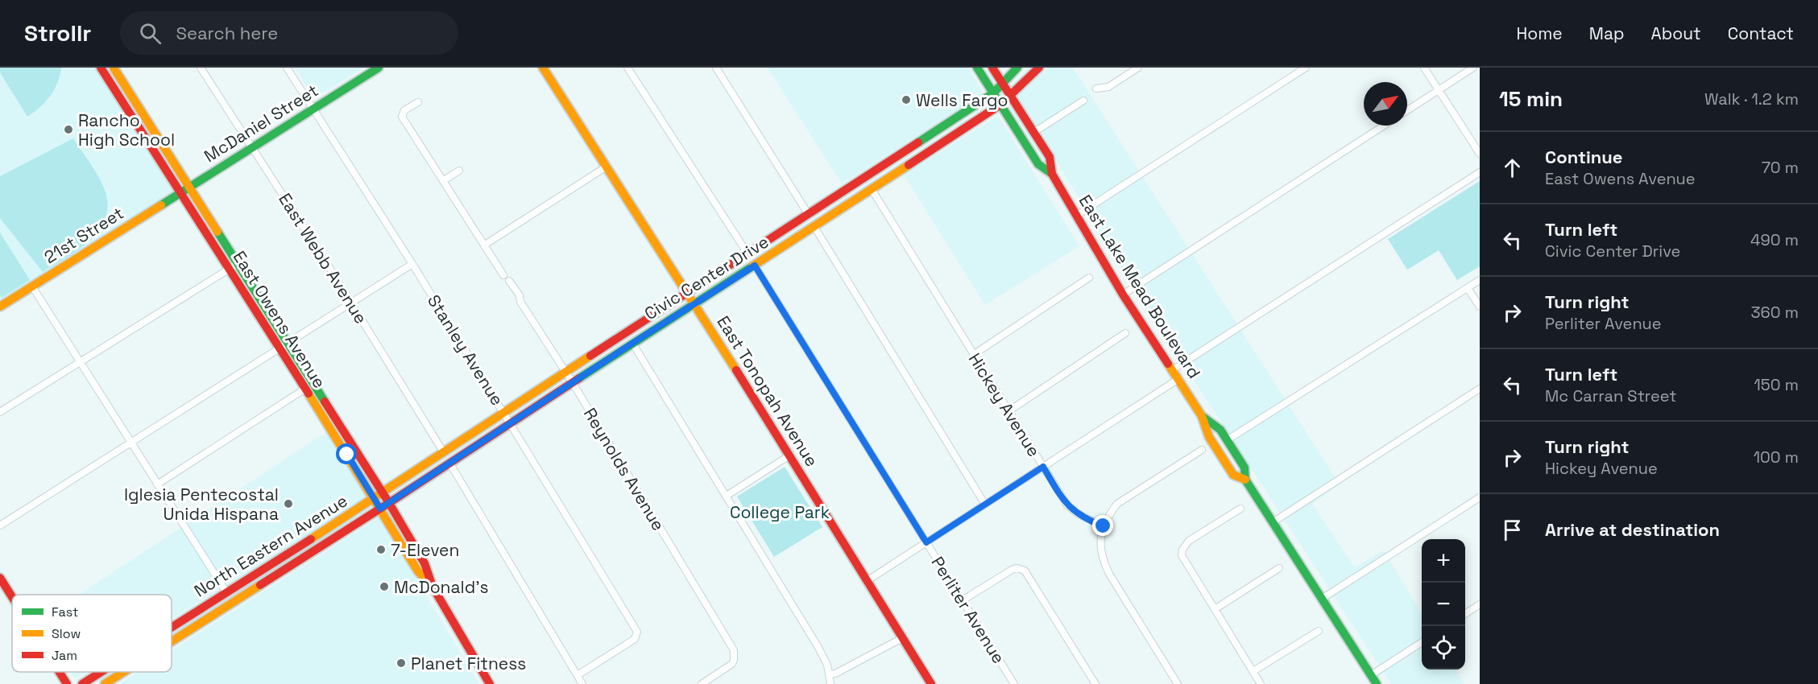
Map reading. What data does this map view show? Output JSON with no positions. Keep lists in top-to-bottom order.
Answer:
{
  "streets": {
    "main road": [
      "McDaniel Street",
      "21st Street",
      "Civic Center Drive",
      "East Lake Mead Boulevard",
      "East Owens Avenue",
      "East Tonopah Avenue",
      "North Eastern Avenue"
    ],
    "street": [
      "East Webb Avenue",
      "Stanley Avenue",
      "Hickey Avenue",
      "Reynolds Avenue",
      "Perliter Avenue"
    ]
  },
  "crossings": [
    ["McDaniel Street", "21st Street"],
    ["McDaniel Street", "East Webb Avenue"],
    ["McDaniel Street", "East Owens Avenue"],
    ["McDaniel Street", "Stanley Avenue"],
    ["21st Street", "East Owens Avenue"],
    ["East Webb Avenue", "Civic Center Drive"],
    ["Civic Center Drive", "East Lake Mead Boulevard"],
    ["Civic Center Drive", "East Owens Avenue"],
    ["Civic Center Drive", "Stanley Avenue"],
    ["Civic Center Drive", "East Tonopah Avenue"],
    ["Civic Center Drive", "Hickey Avenue"],
    ["Civic Center Drive", "Reynolds Avenue"],
    ["Civic Center Drive", "North Eastern Avenue"],
    ["Civic Center Drive", "Perliter Avenue"],
    ["East Owens Avenue", "North Eastern Avenue"]
  ],
  "parks": ["College Park"],
  "places": [
    "Wells Fargo",
    "Rancho High School",
    "Iglesia Pentecostal Unida Hispana",
    "7-Eleven",
    "McDonald's",
    "Planet Fitness"
  ],
  "legend": ["Fast", "Slow", "Jam"],
  "north": "top right",
  "page": {
    "header": "Strollr",
    "search": "Search here",
    "nav": [
      "Home",
      "Map",
      "About",
      "Contact"
    ],
    "heading": ["15 min", "Walk · 1.2 km"],
    "list": [
      ["Continue", "East Owens Avenue", "70 m"],
      ["Turn left", "Civic Center Drive", "490 m"],
      ["Turn right", "Perliter Avenue", "360 m"],
      ["Turn left", "Mc Carran Street", "150 m"],
      ["Turn right", "Hickey Avenue", "100 m"],
      "Arrive at destination"
    ],
    "map_buttons": ["+", "−"]
  }
}
